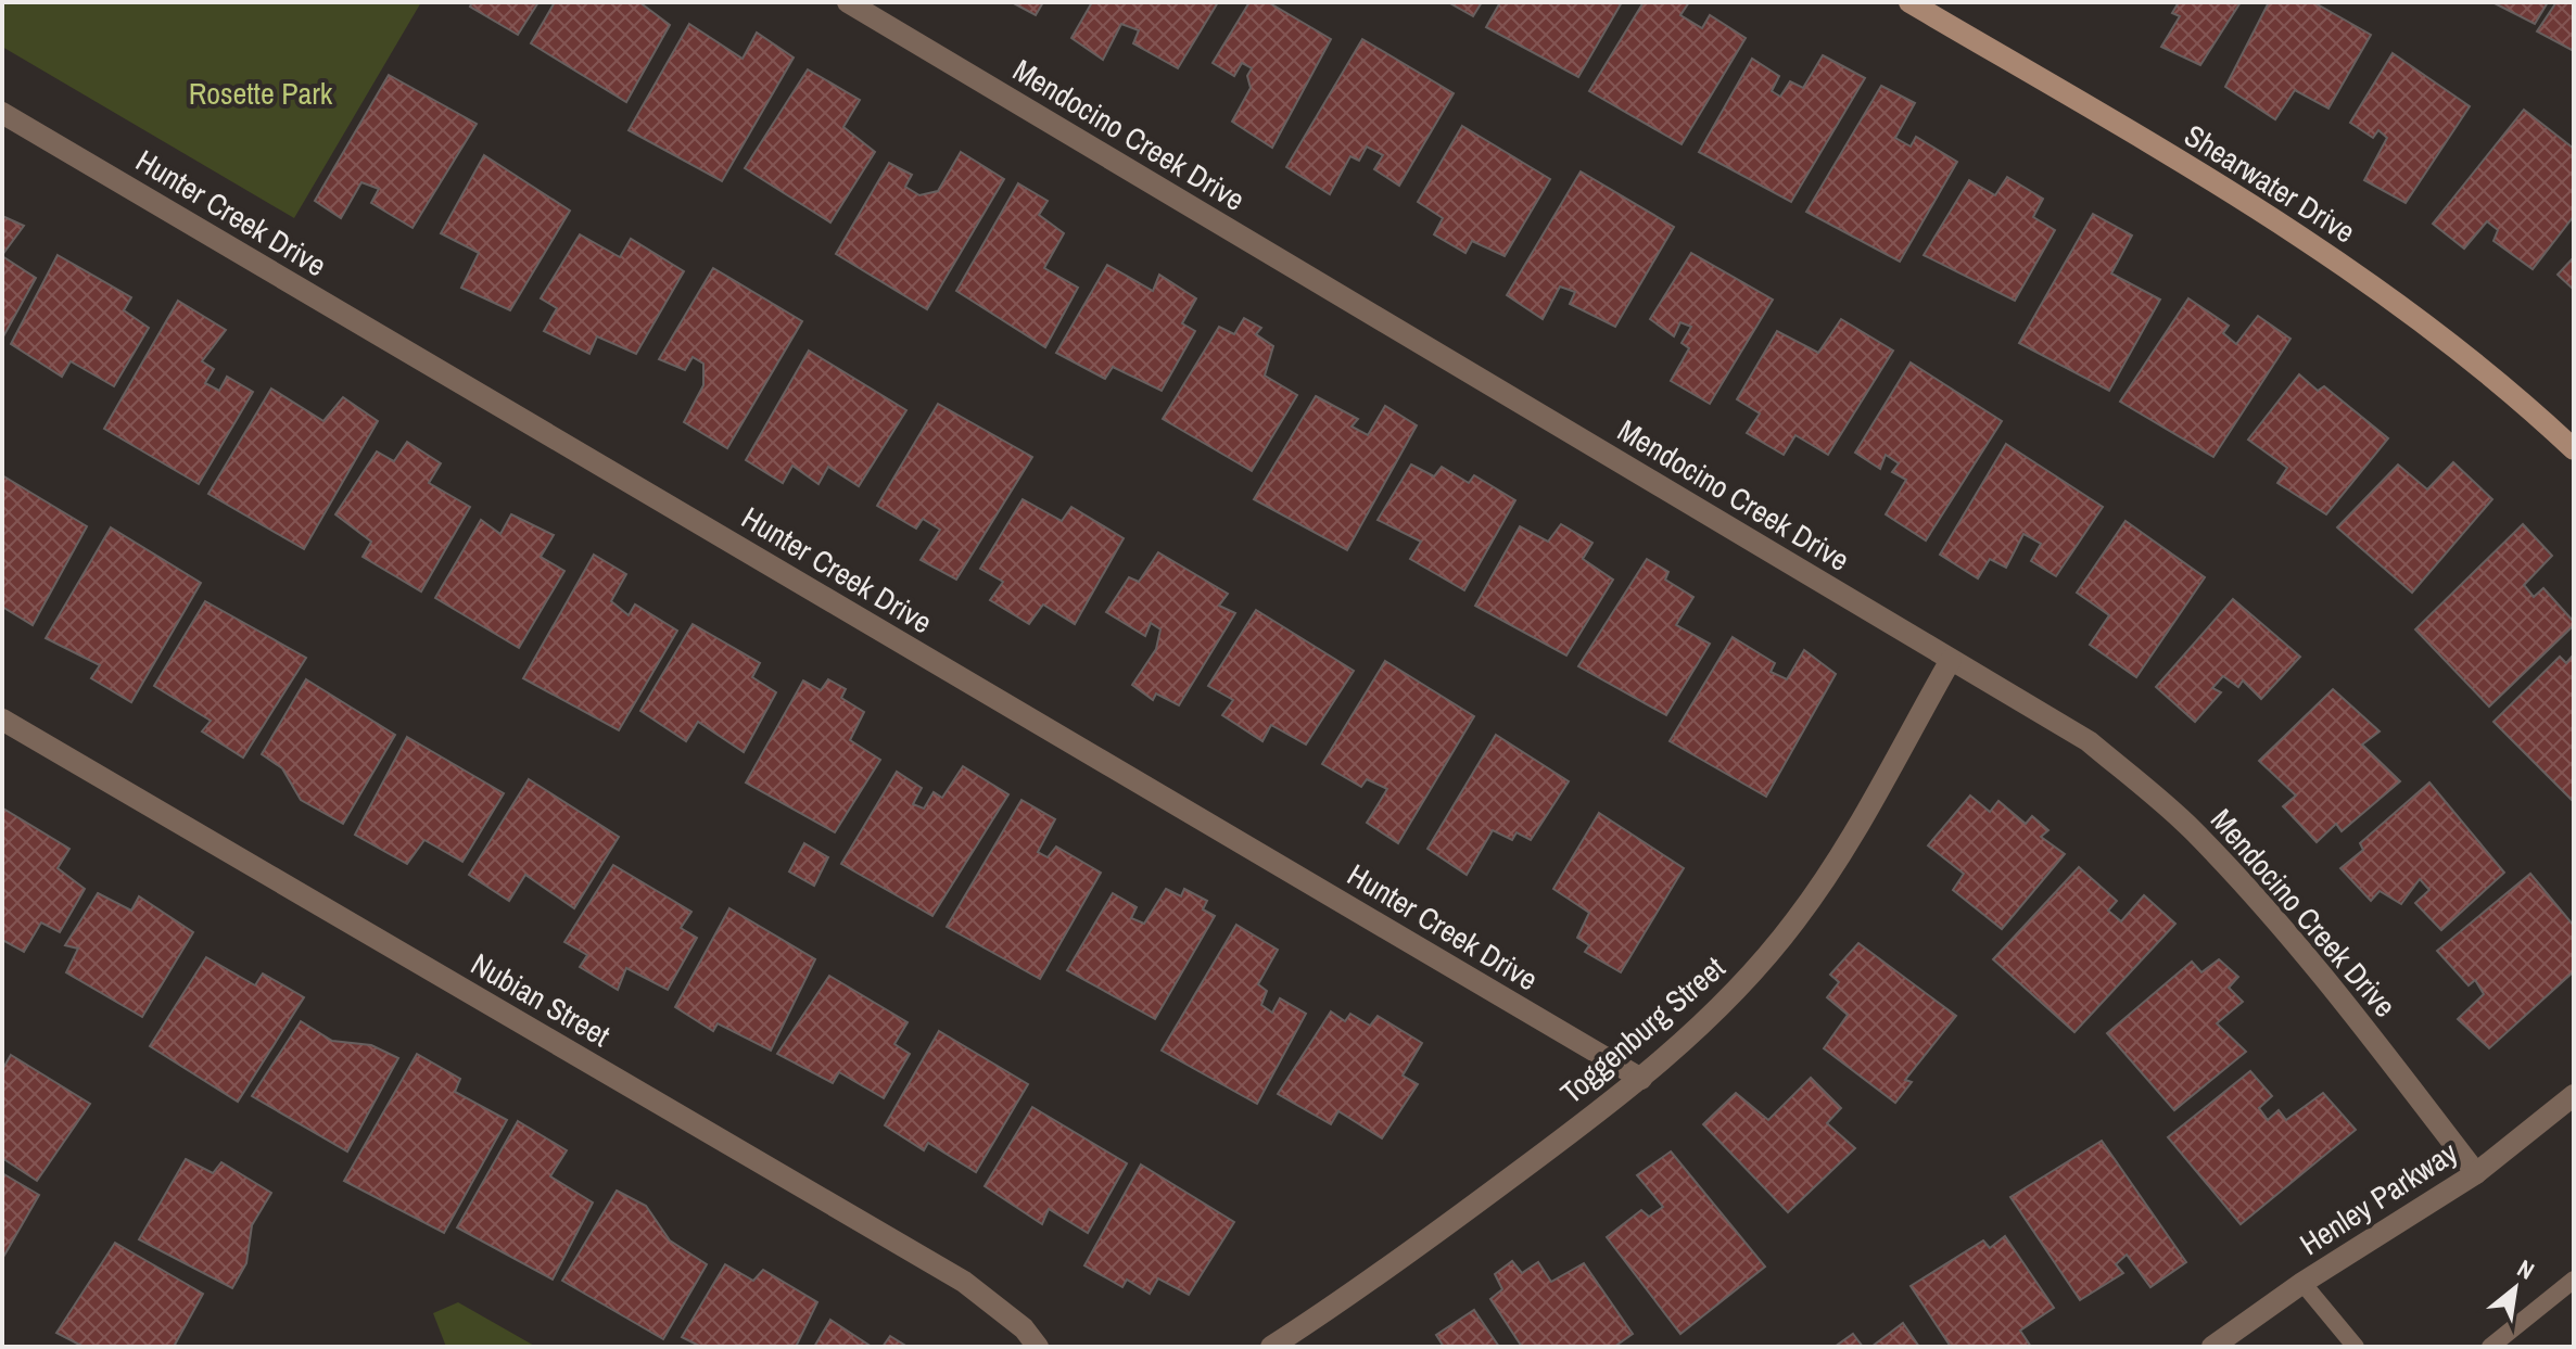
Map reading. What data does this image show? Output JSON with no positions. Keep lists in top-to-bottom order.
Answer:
{
  "streets": {
    "street": [
      "Mendocino Creek Drive",
      "Shearwater Drive",
      "Hunter Creek Drive",
      "Nubian Street",
      "Toggenburg Street",
      "Henley Parkway"
    ]
  },
  "crossings": [
    ["Mendocino Creek Drive", "Toggenburg Street"],
    ["Mendocino Creek Drive", "Henley Parkway"],
    ["Hunter Creek Drive", "Toggenburg Street"]
  ],
  "parks": ["Rosette Park"],
  "north": "top right"
}
